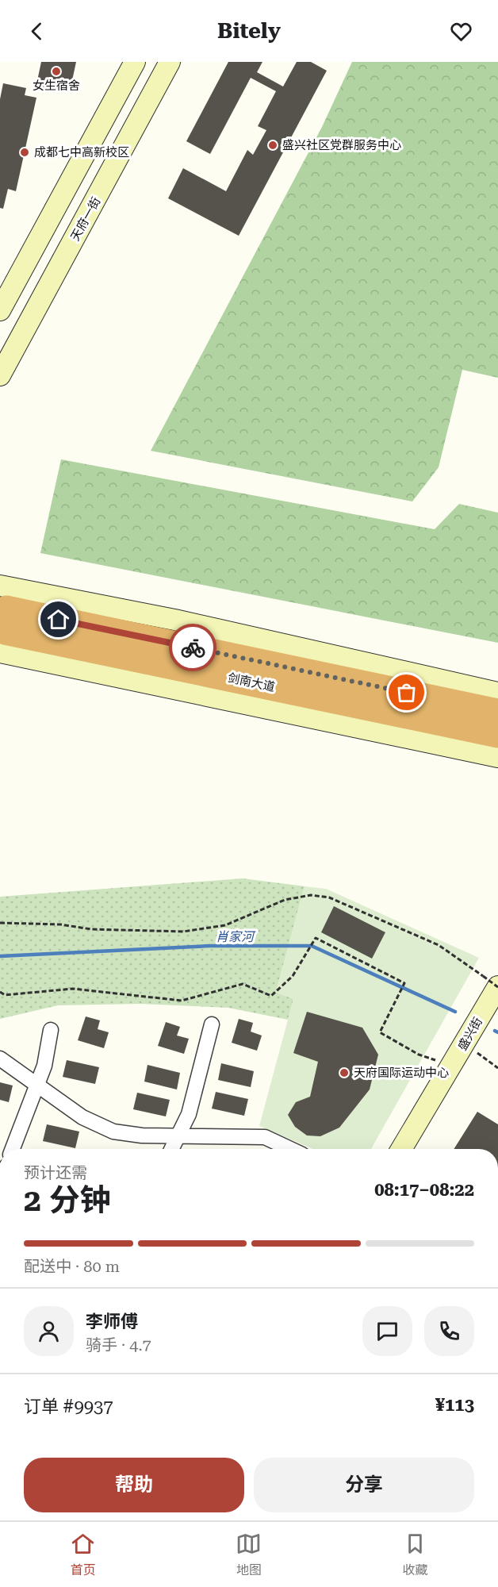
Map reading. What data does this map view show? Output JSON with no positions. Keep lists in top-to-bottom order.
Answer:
{
  "streets": {
    "highway": ["剑南大道"],
    "main road": ["天府一街", "盛兴街"]
  },
  "water": ["肖家河"],
  "places": [
    "女生宿舍",
    "盛兴社区党群服务中心",
    "成都七中高新校区",
    "天府国际运动中心"
  ],
  "page": {
    "header": "Bitely",
    "heading": ["2 分钟", "预计还需", "08:17–08:22"],
    "panel": [
      "李师傅",
      "骑手 · 4.7",
      "订单 #9937",
      "¥113"
    ],
    "bar": "配送中 · 80 m",
    "buttons": ["帮助", "分享"],
    "tabs": ["首页", "地图", "收藏"]
  }
}
